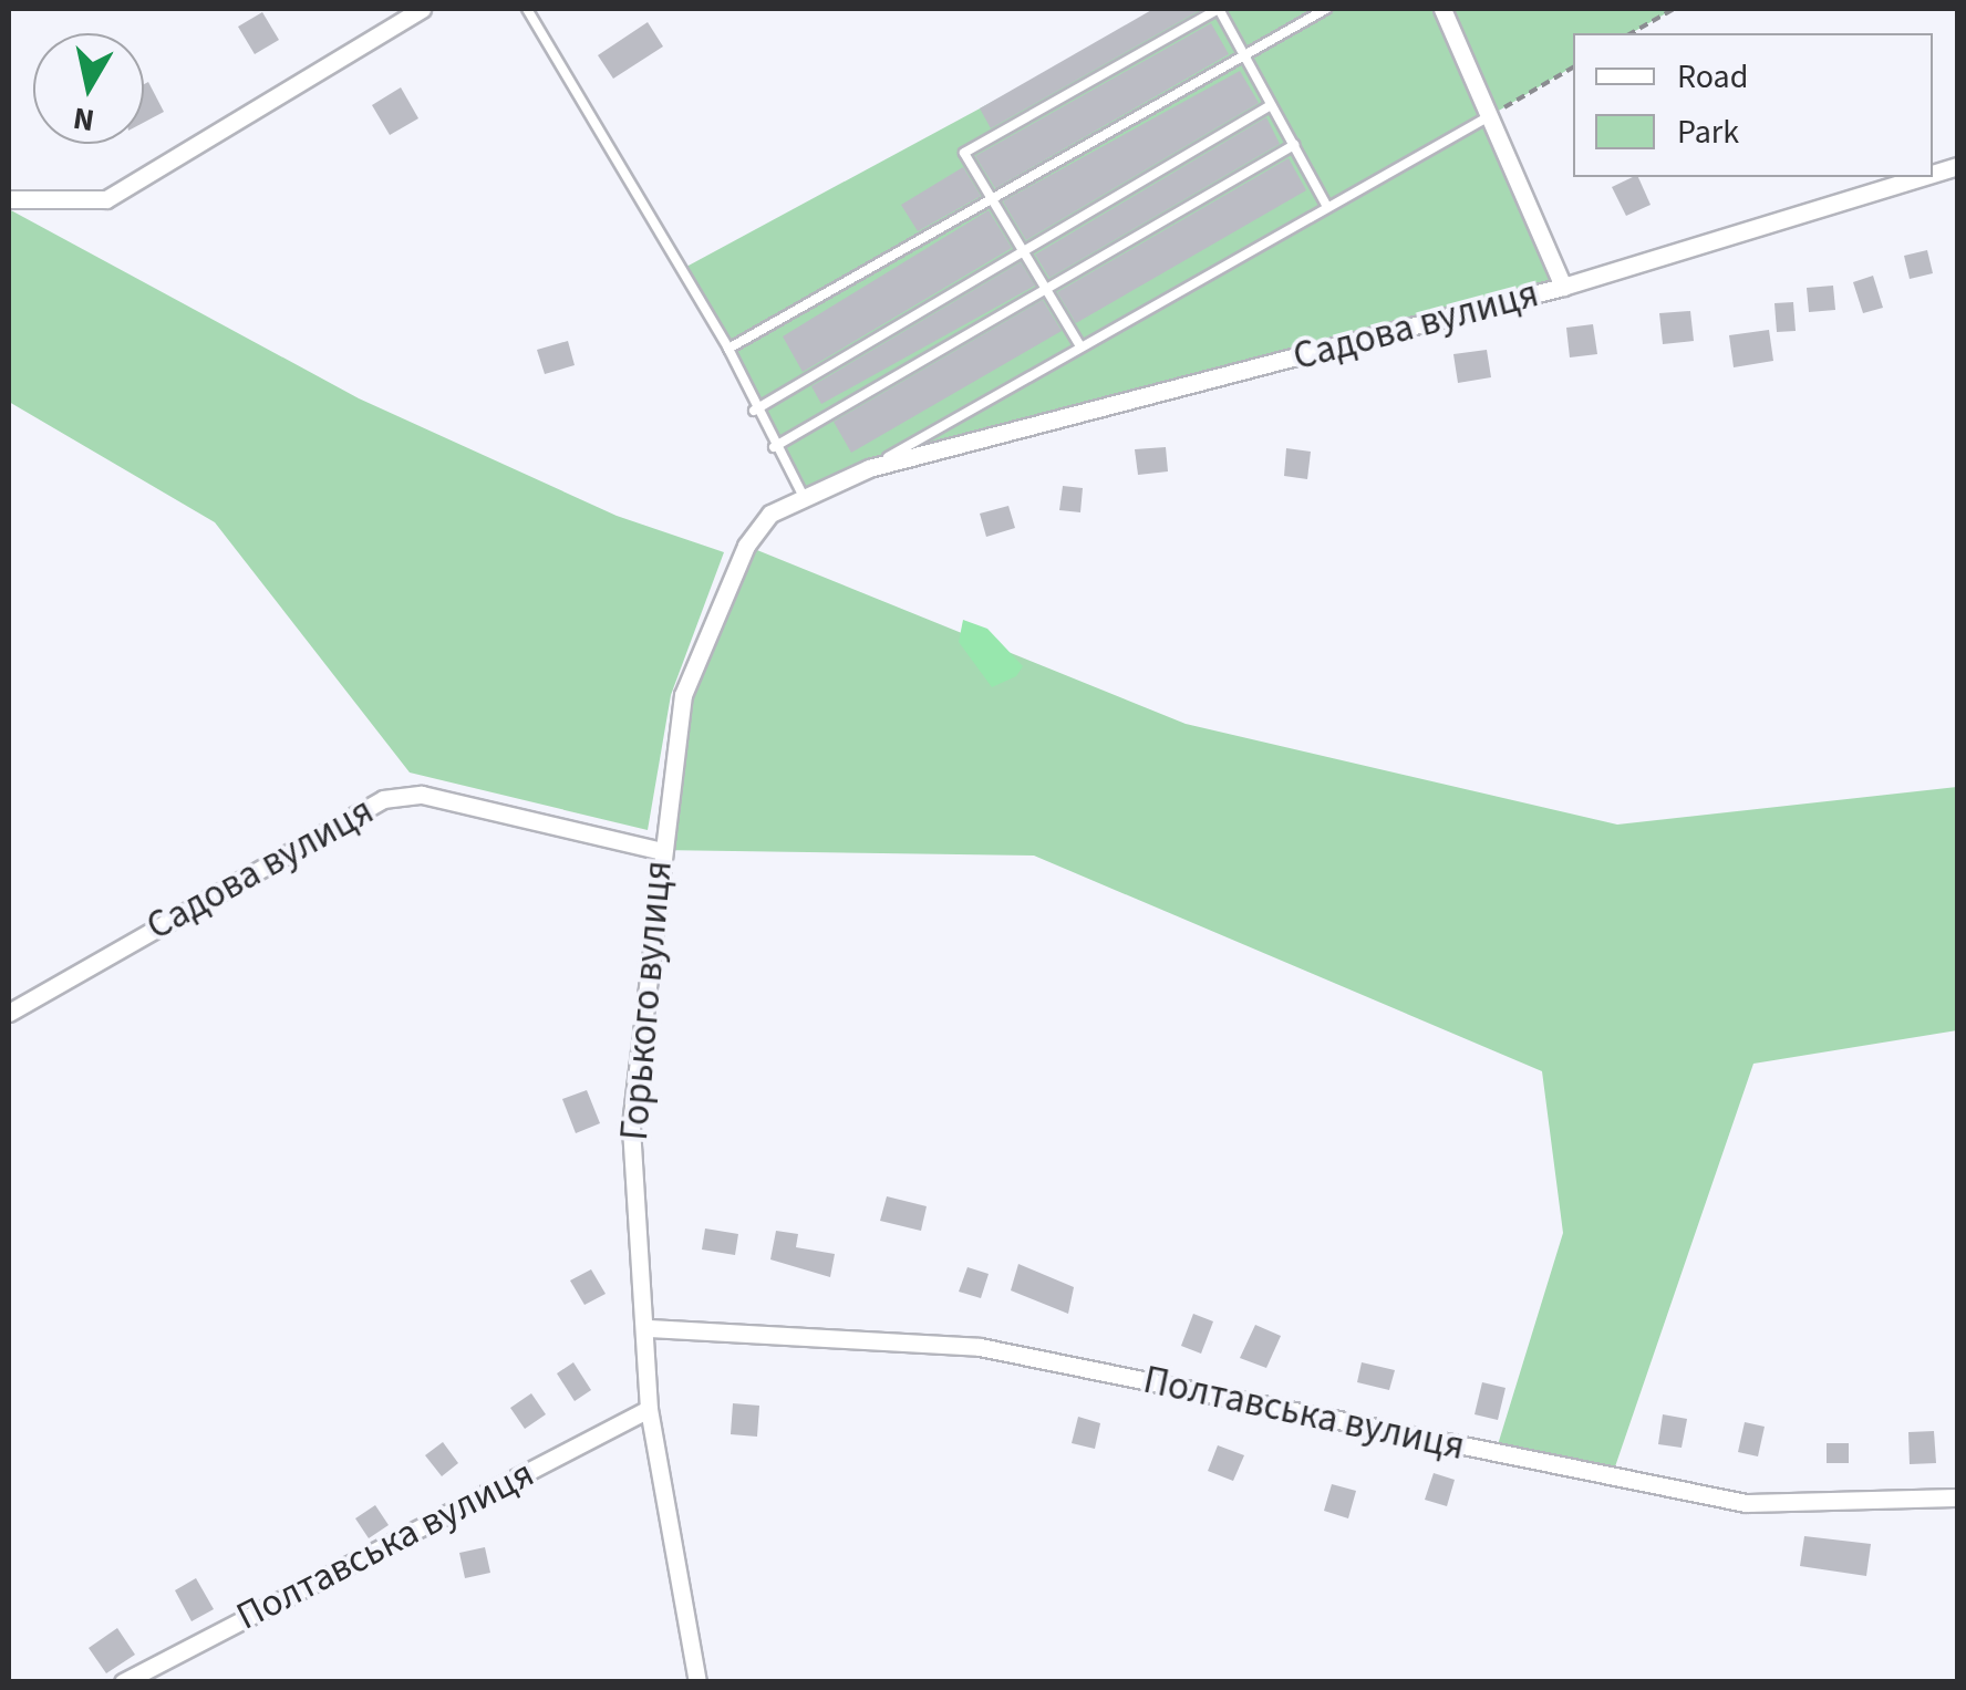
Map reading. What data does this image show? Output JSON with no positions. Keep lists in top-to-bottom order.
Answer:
{
  "streets": {
    "street": ["Садова вулиця", "Горького вулиця", "Полтавська вулиця"]
  },
  "crossings": [
    ["Садова вулиця", "Горького вулиця"],
    ["Горького вулиця", "Полтавська вулиця"]
  ],
  "legend": ["Road", "Park"],
  "north": "bottom"
}
